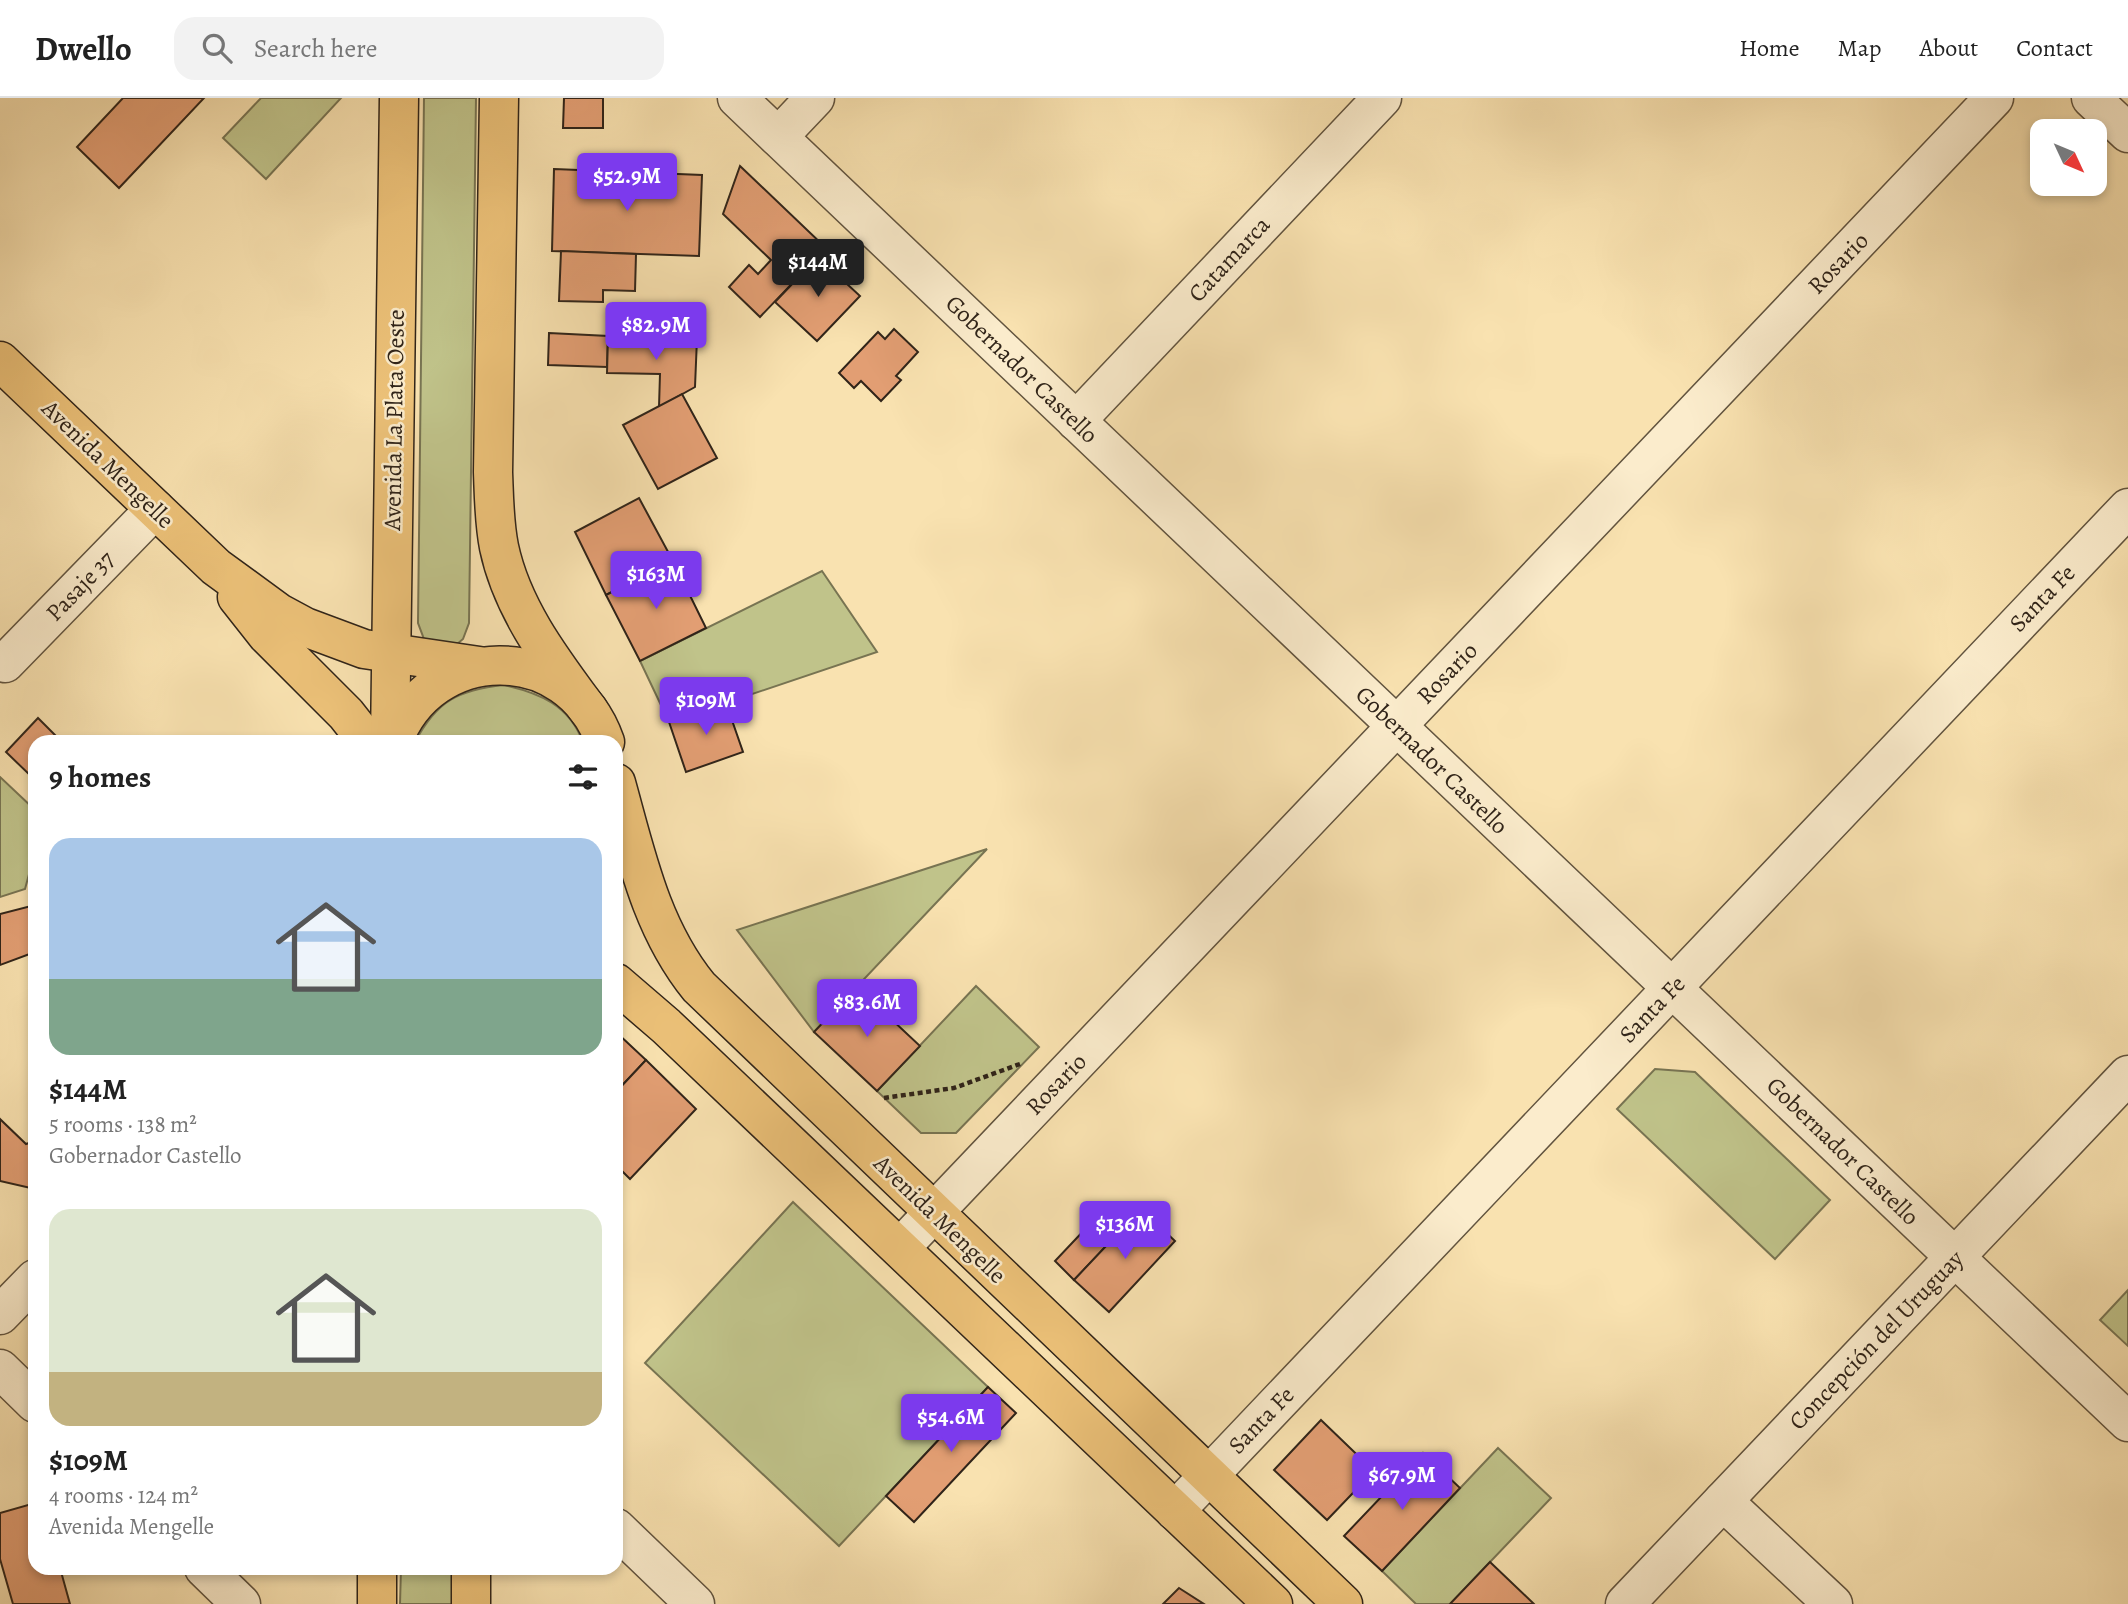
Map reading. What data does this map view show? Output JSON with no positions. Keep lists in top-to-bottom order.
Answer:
{
  "streets": {
    "main road": ["Avenida La Plata Oeste", "Avenida Mengelle"],
    "street": [
      "Catamarca",
      "Rosario",
      "Gobernador Castello",
      "Pasaje 37",
      "Santa Fe",
      "Concepción del Uruguay"
    ]
  },
  "crossings": [
    ["Catamarca", "Gobernador Castello"],
    ["Rosario", "Gobernador Castello"],
    ["Rosario", "Avenida Mengelle"],
    ["Gobernador Castello", "Santa Fe"],
    ["Gobernador Castello", "Concepción del Uruguay"],
    ["Avenida La Plata Oeste", "Avenida Mengelle"],
    ["Avenida Mengelle", "Pasaje 37"],
    ["Avenida Mengelle", "Santa Fe"]
  ],
  "north": "bottom right",
  "page": {
    "header": "Dwello",
    "search": "Search here",
    "nav": [
      "Home",
      "Map",
      "About",
      "Contact"
    ],
    "price": [
      "$52.9M",
      "$144M",
      "$82.9M",
      "$163M",
      "$109M",
      "$83.6M",
      "$136M",
      "$54.6M",
      "$67.9M"
    ],
    "heading": "9 homes",
    "list": [
      {
        "name": "$144M",
        "note": "5 rooms · 138 m² · Gobernador Castello"
      },
      {
        "name": "$109M",
        "note": "4 rooms · 124 m² · Avenida Mengelle"
      }
    ]
  }
}
